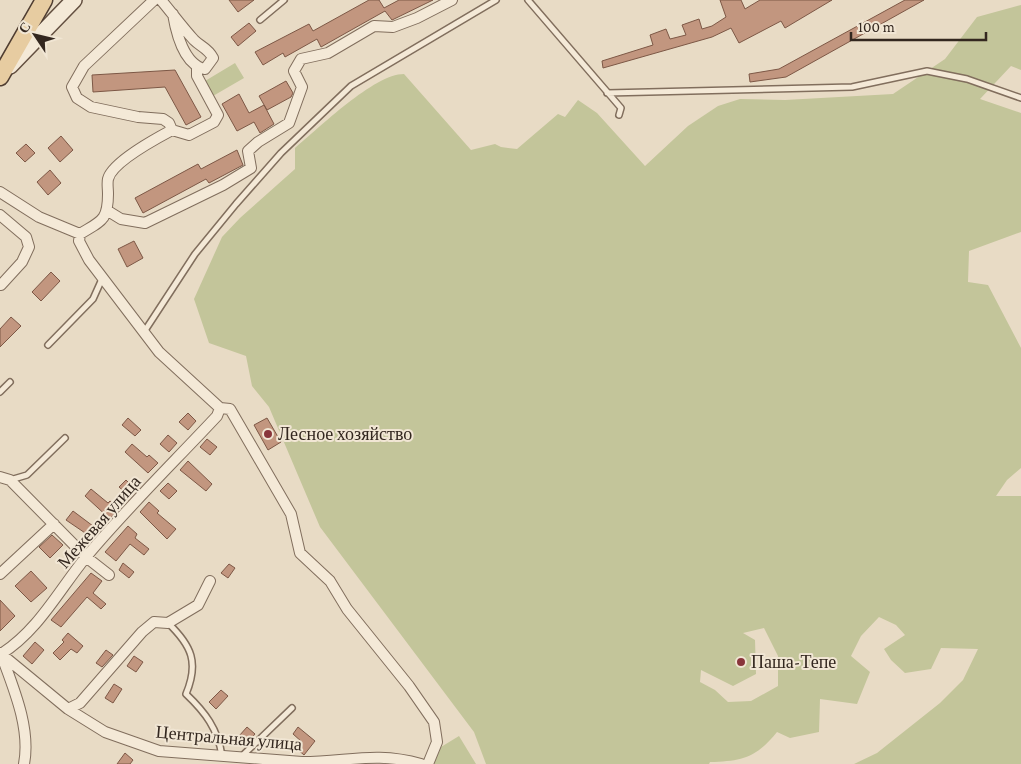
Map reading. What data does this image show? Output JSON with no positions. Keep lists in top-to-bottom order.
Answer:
{
  "streets": {
    "street": ["Межевая улица", "Центральная улица"]
  },
  "crossings": [
    ["Межевая улица", "Центральная улица"]
  ],
  "places": ["Лесное хозяйство", "Паша-Тепе"],
  "scale_bar": "100 m",
  "north": "top left"
}
